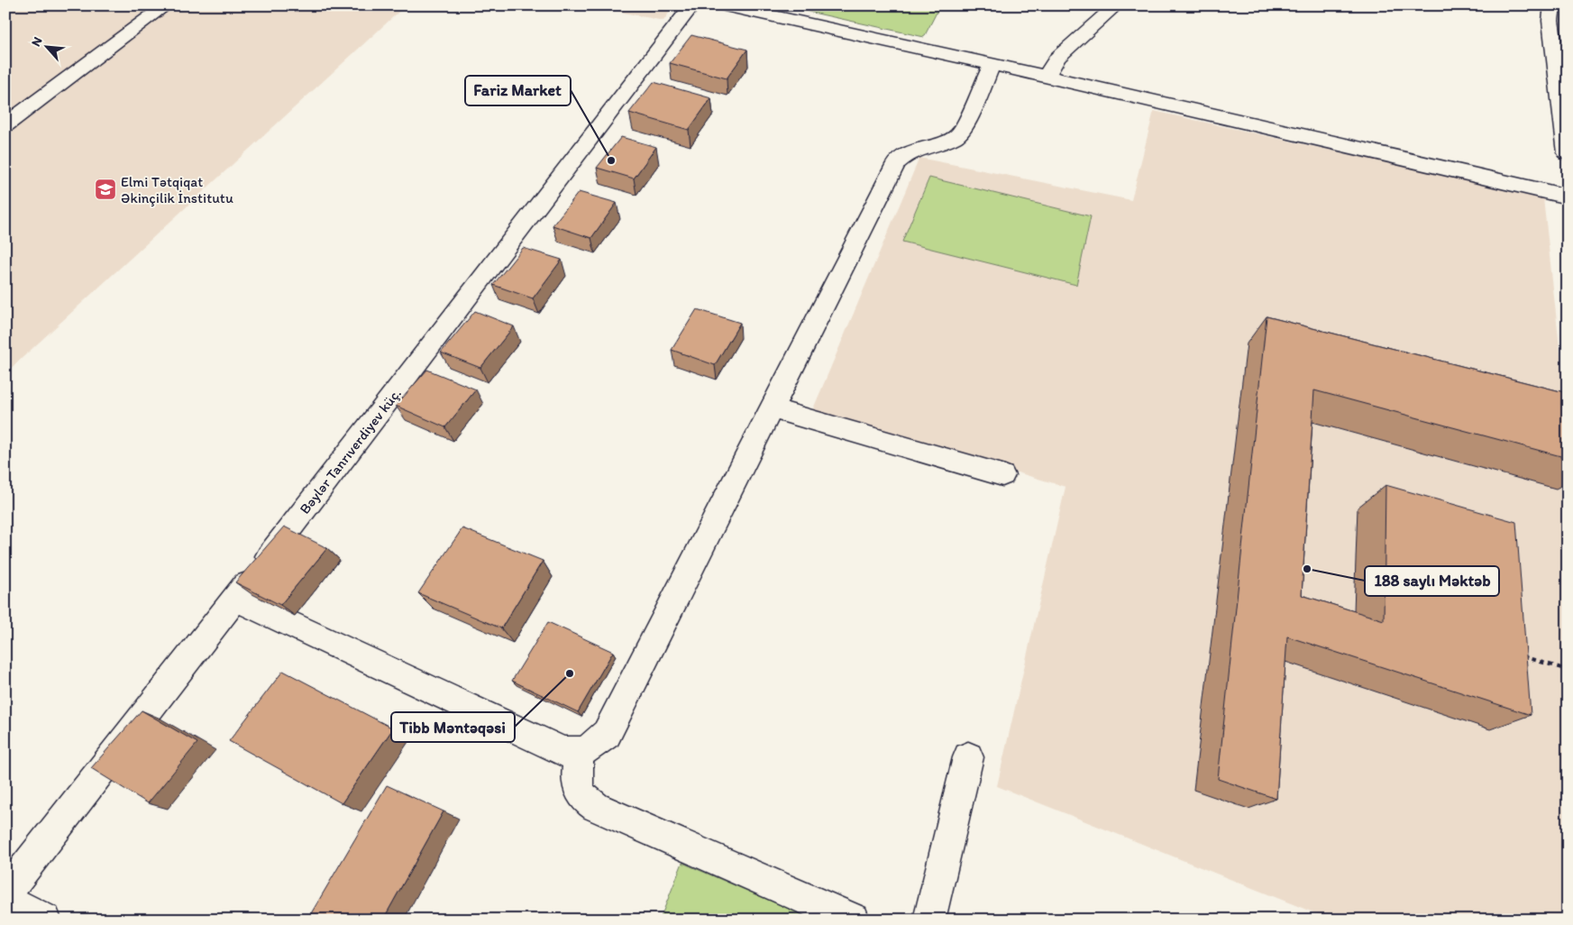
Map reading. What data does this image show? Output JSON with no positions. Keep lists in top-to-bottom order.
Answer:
{
  "streets": {
    "street": ["Bəylər Tanrıverdiyev küç."]
  },
  "places": {
    "other": ["Fariz Market", "188 saylı Məktəb", "Tibb Məntəqəsi"],
    "school or university": ["Elmi Tətqiqat Əkinçilik İnstitutu"]
  },
  "north": "top left"
}
